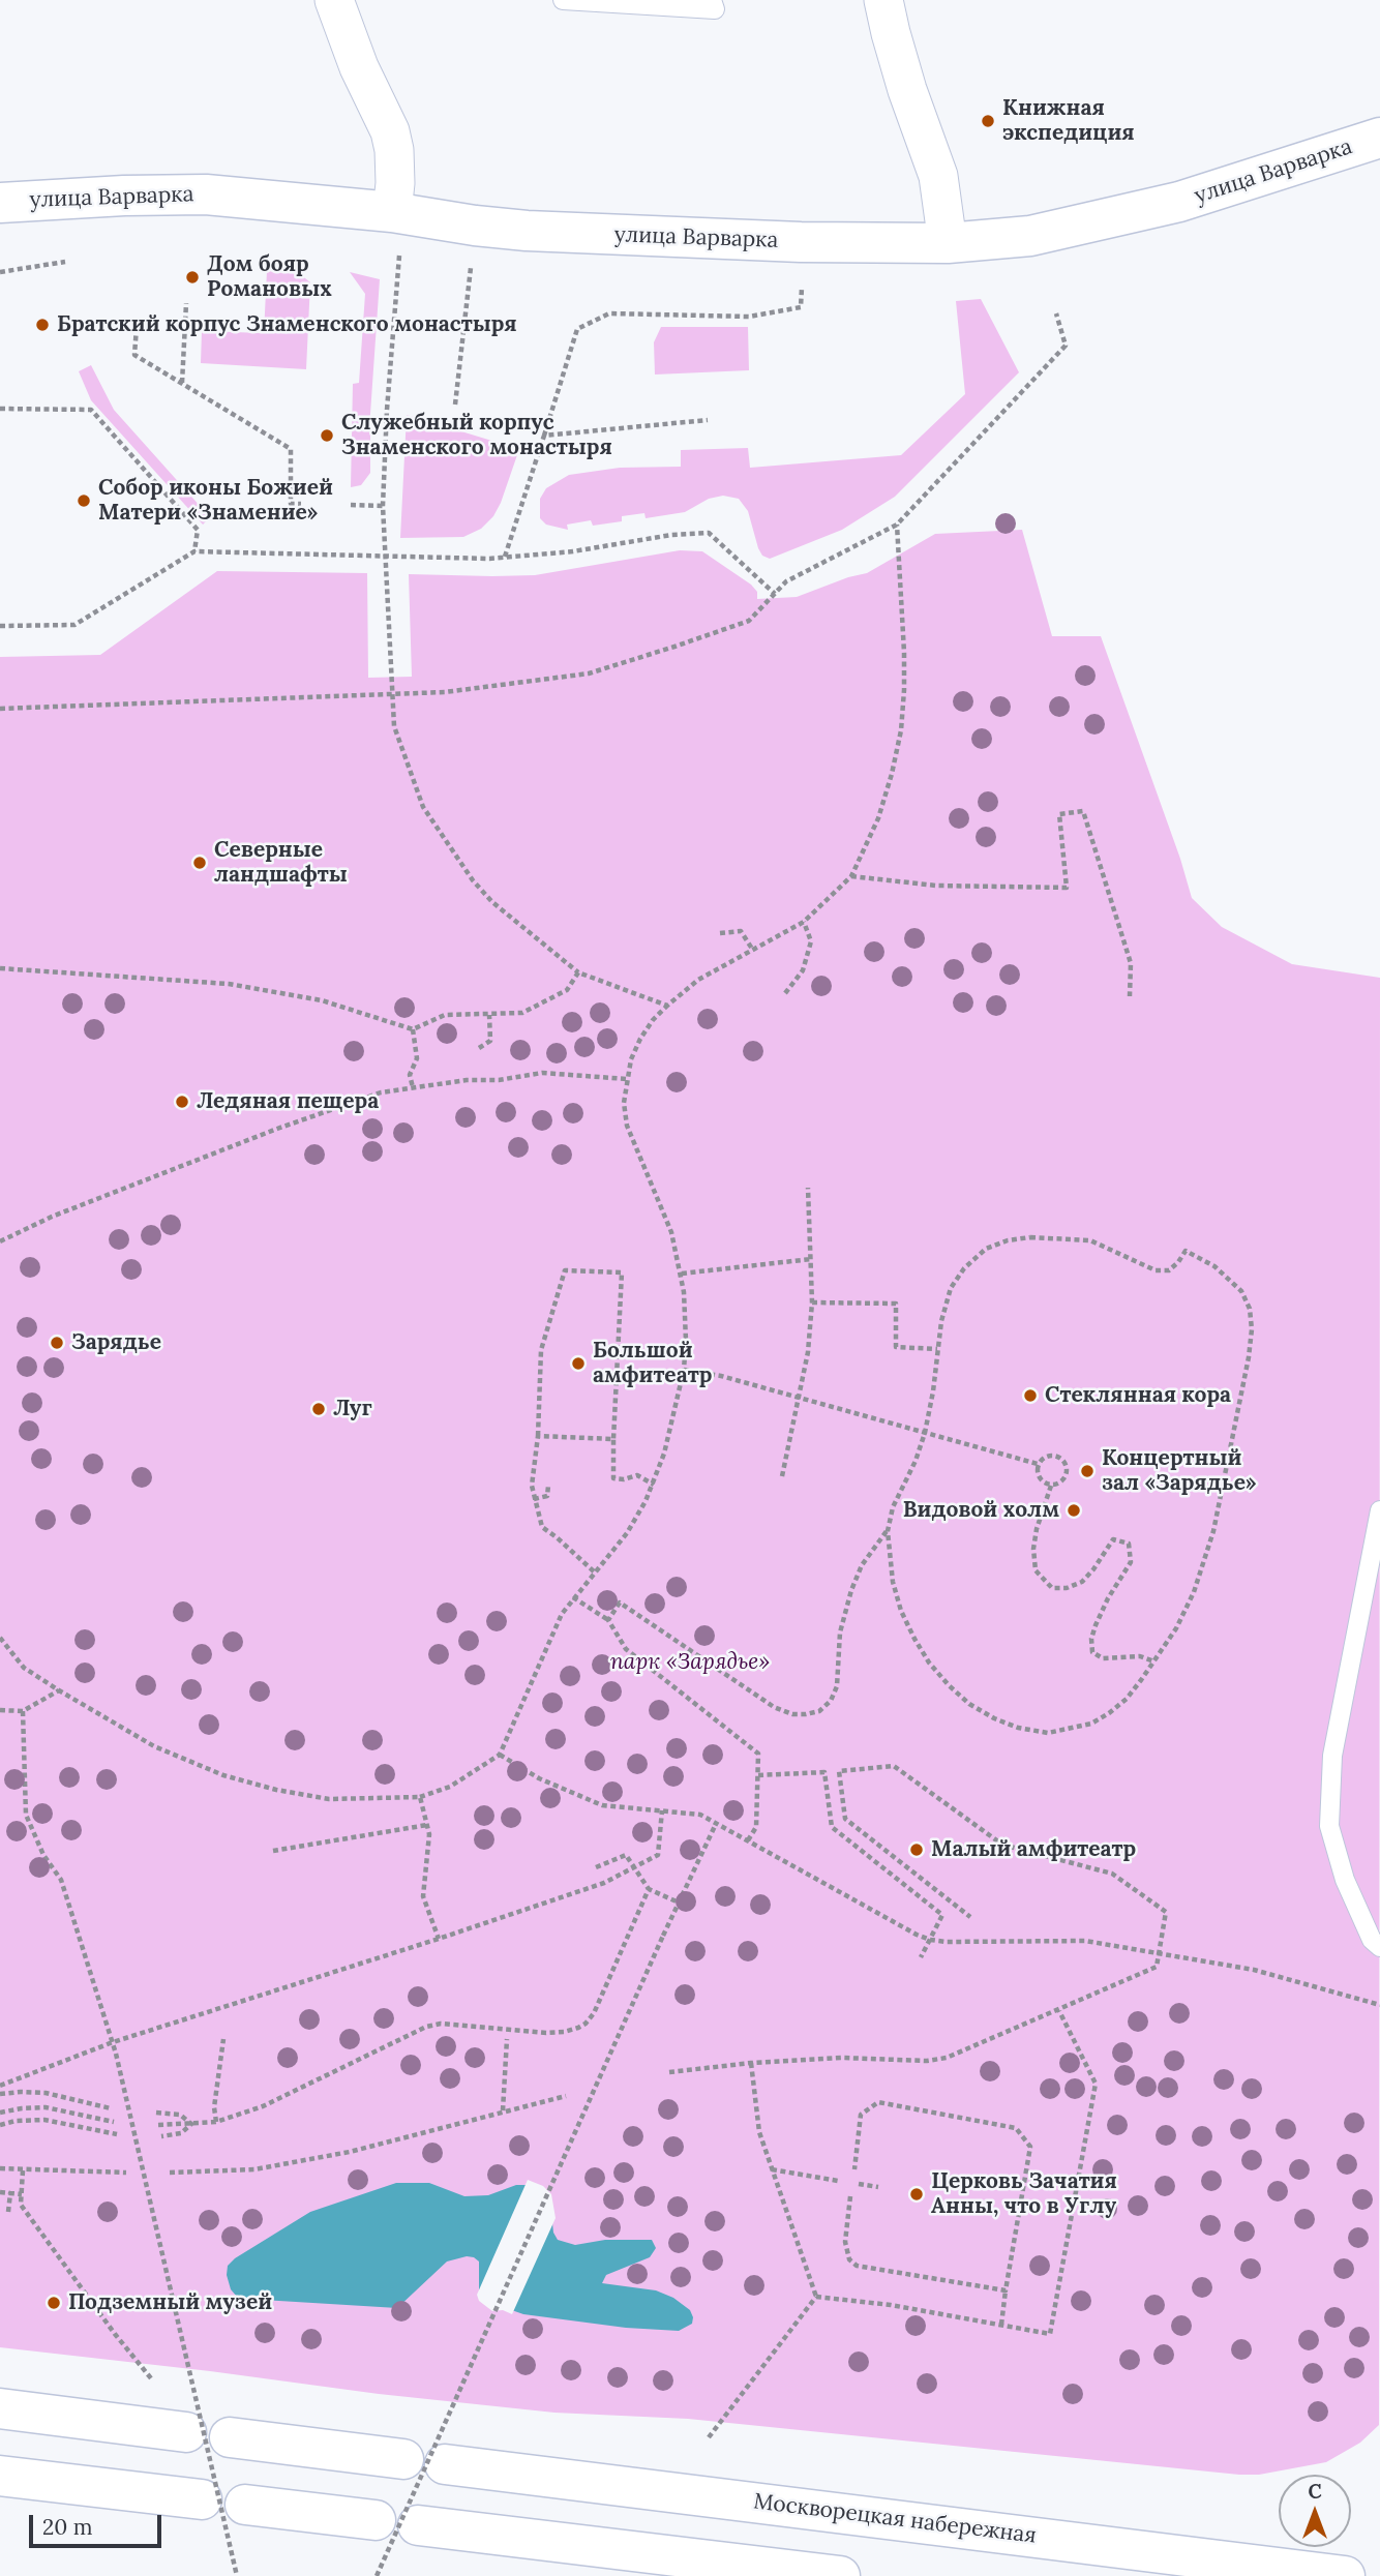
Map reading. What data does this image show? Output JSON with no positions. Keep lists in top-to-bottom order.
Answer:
{
  "streets": {
    "main road": ["улица Варварка", "Москворецкая набережная"]
  },
  "parks": ["парк «Зарядье»"],
  "places": [
    "Книжная экспедиция",
    "Дом бояр Романовых",
    "Братский корпус Знаменского монастыря",
    "Служебный корпус Знаменского монастыря",
    "Собор иконы Божией Матери «Знамение»",
    "Северные ландшафты",
    "Ледяная пещера",
    "Зарядье",
    "Большой амфитеатр",
    "Стеклянная кора",
    "Луг",
    "Концертный зал «Зарядье»",
    "Видовой холм",
    "Малый амфитеатр",
    "Церковь Зачатия Анны, что в Углу",
    "Подземный музей"
  ],
  "scale_bar": "20 m",
  "north": "top"
}
